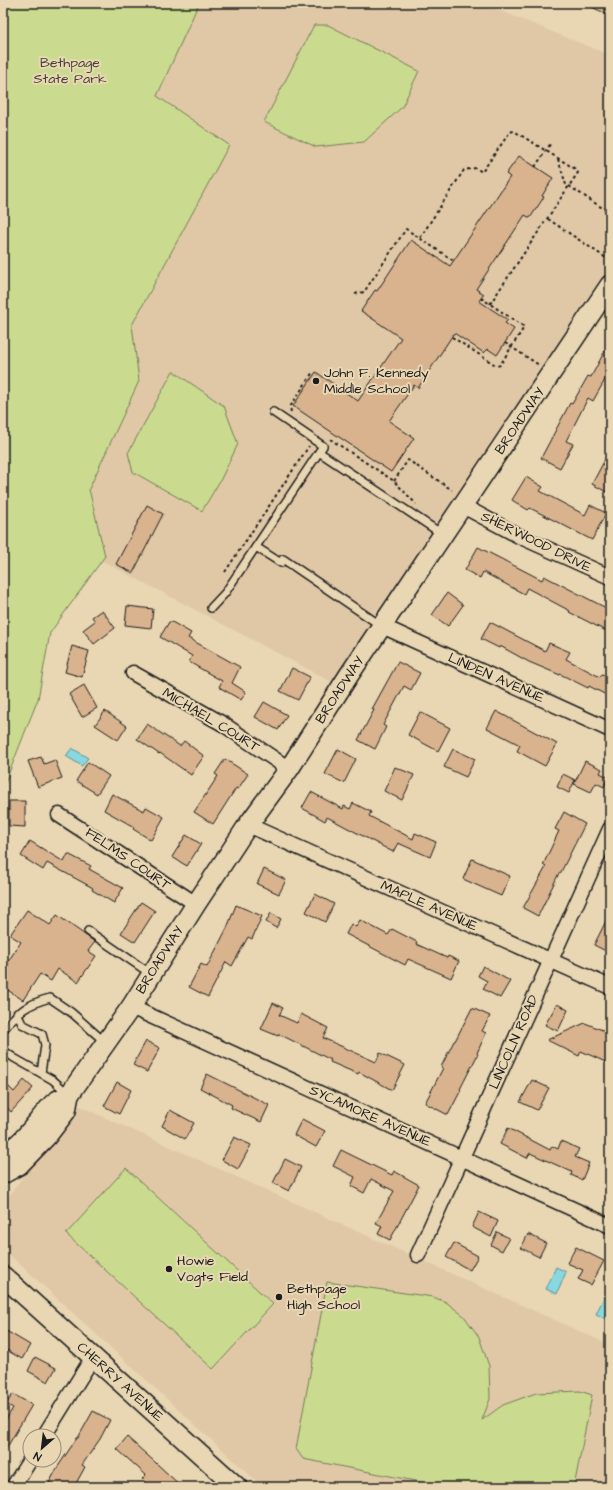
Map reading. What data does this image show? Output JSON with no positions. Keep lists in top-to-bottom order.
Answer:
{
  "streets": {
    "main road": ["BROADWAY", "CHERRY AVENUE"],
    "street": [
      "SHERWOOD DRIVE",
      "LINDEN AVENUE",
      "MICHAEL COURT",
      "FELMS COURT",
      "MAPLE AVENUE",
      "LINCOLN ROAD",
      "SYCAMORE AVENUE"
    ]
  },
  "crossings": [
    ["BROADWAY", "SHERWOOD DRIVE"],
    ["BROADWAY", "LINDEN AVENUE"],
    ["BROADWAY", "MICHAEL COURT"],
    ["BROADWAY", "FELMS COURT"],
    ["BROADWAY", "MAPLE AVENUE"],
    ["BROADWAY", "SYCAMORE AVENUE"],
    ["MAPLE AVENUE", "LINCOLN ROAD"],
    ["LINCOLN ROAD", "SYCAMORE AVENUE"]
  ],
  "parks": ["Bethpage State Park"],
  "places": ["John F. Kennedy Middle School", "Howie Vogts Field", "Bethpage High School"],
  "north": "bottom left"
}
